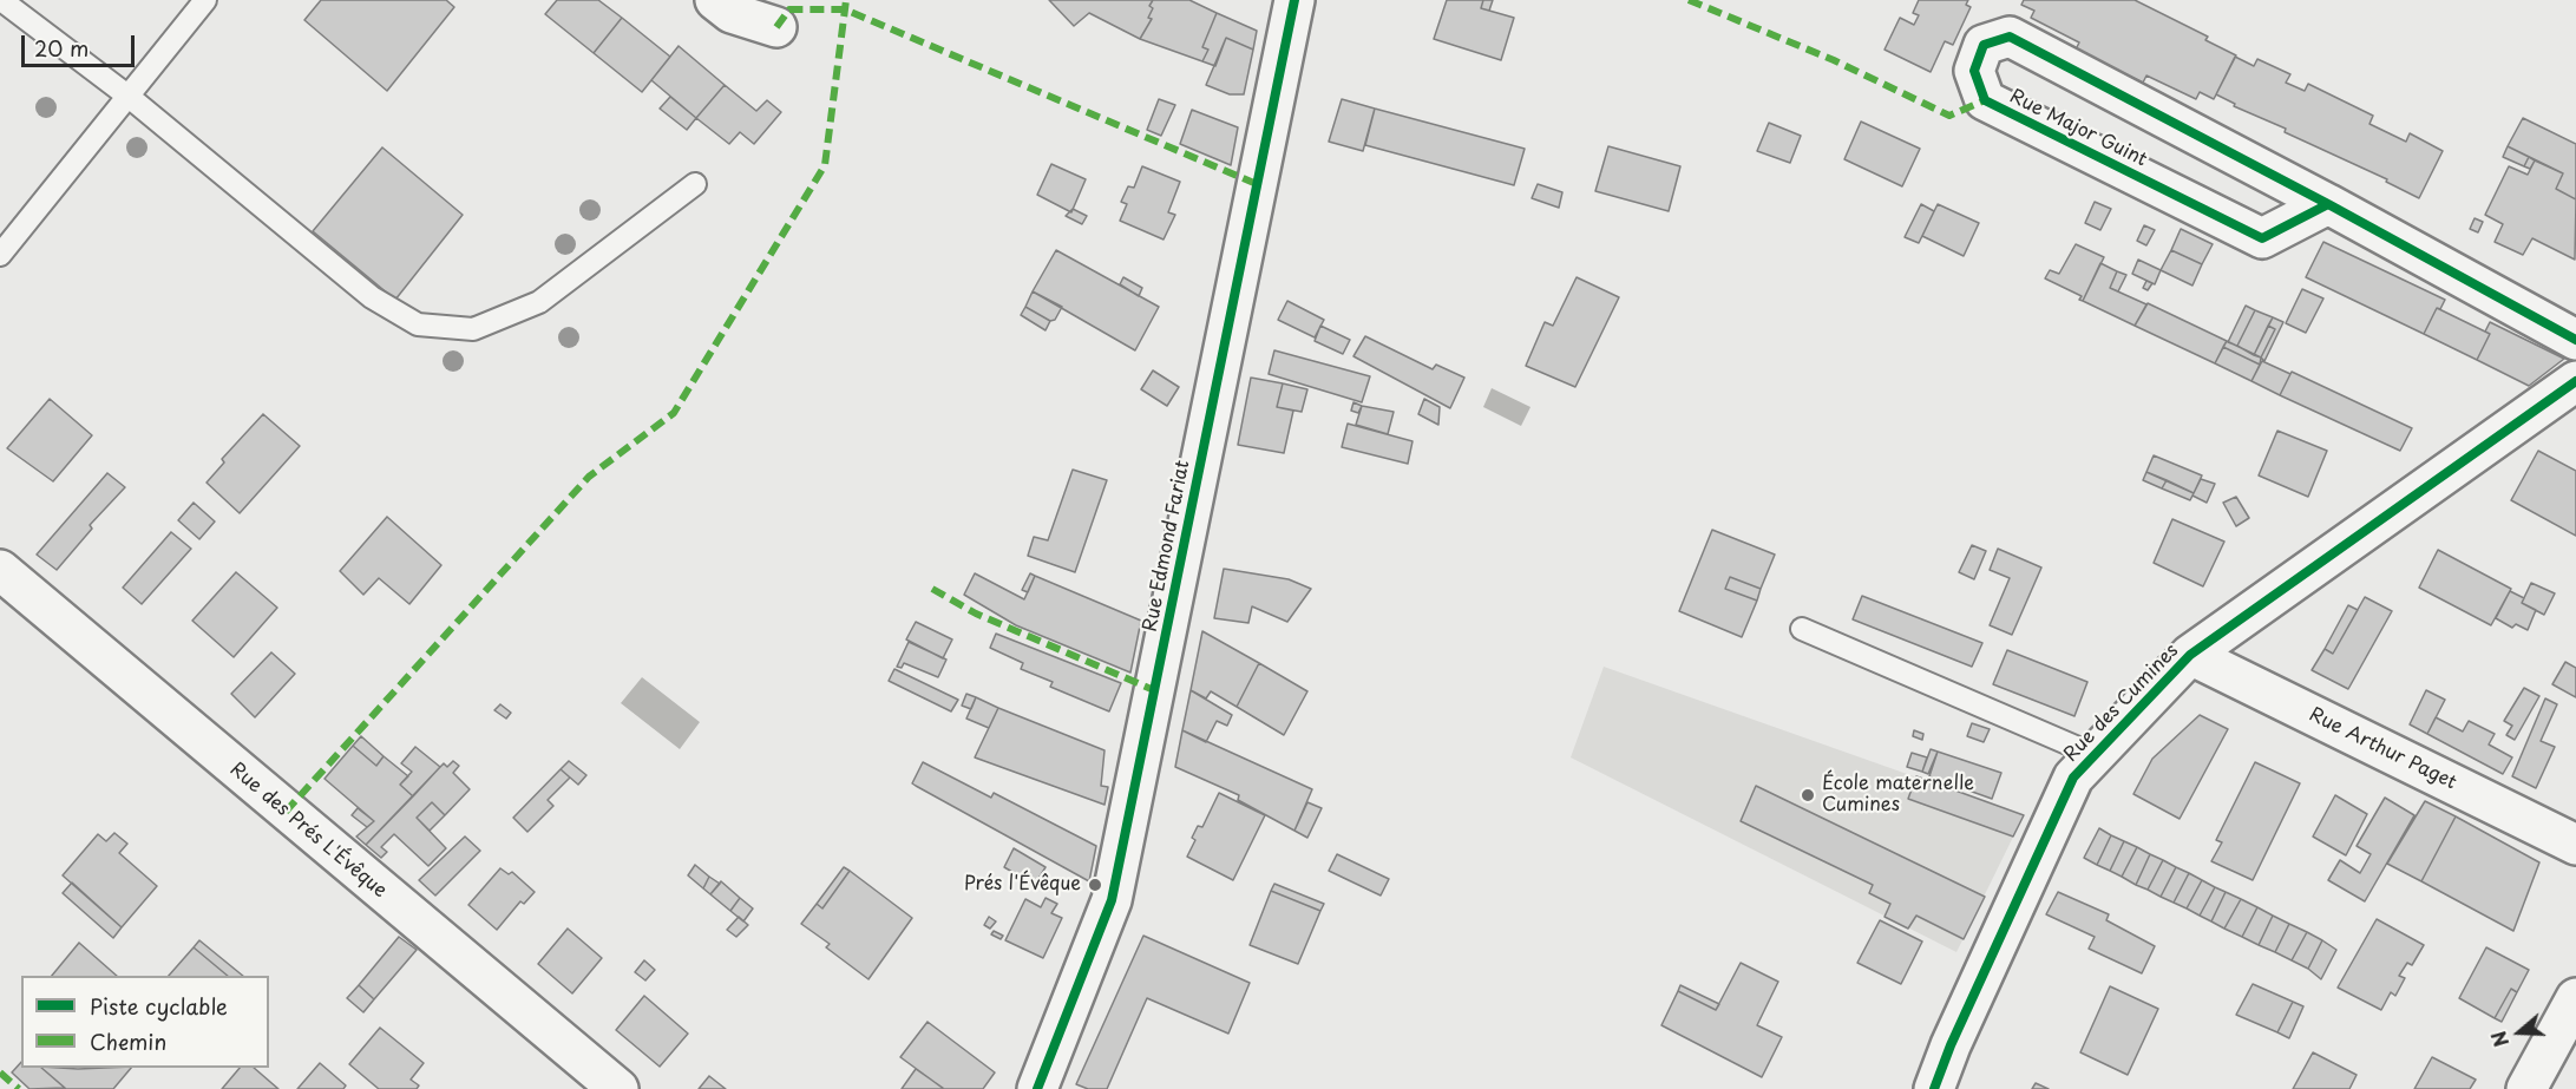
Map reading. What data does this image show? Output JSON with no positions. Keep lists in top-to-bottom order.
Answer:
{
  "streets": {
    "street": [
      "Rue Major Guint",
      "Rue Edmond Fariat",
      "Rue des Cumines",
      "Rue Arthur Paget",
      "Rue des Prés L'Évêque"
    ]
  },
  "crossings": [
    ["Rue des Cumines", "Rue Arthur Paget"]
  ],
  "places": ["École maternelle Cumines", "Prés l'Évêque"],
  "legend": ["Piste cyclable", "Chemin"],
  "scale_bar": "20 m",
  "north": "left"
}
